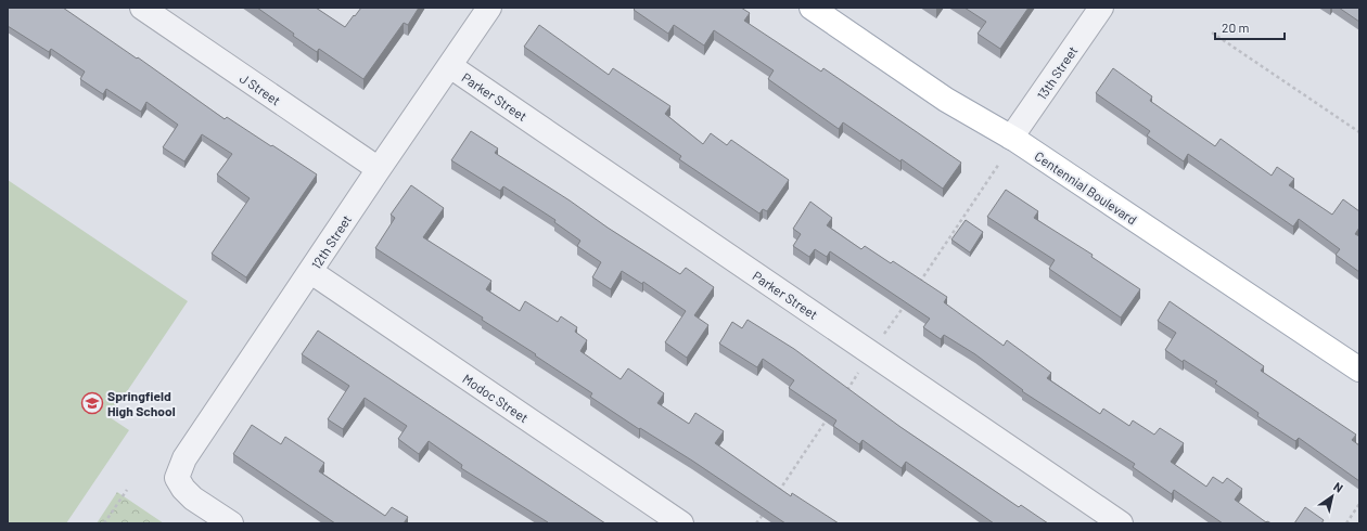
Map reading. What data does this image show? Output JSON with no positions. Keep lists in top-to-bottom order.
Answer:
{
  "streets": {
    "main road": ["Centennial Boulevard"],
    "street": [
      "13th Street",
      "J Street",
      "Parker Street",
      "12th Street",
      "Modoc Street"
    ]
  },
  "crossings": [
    ["13th Street", "Centennial Boulevard"],
    ["J Street", "12th Street"],
    ["Parker Street", "12th Street"],
    ["12th Street", "Modoc Street"]
  ],
  "places": {
    "school or university": ["Springfield High School"]
  },
  "scale_bar": "20 m",
  "north": "top right"
}
